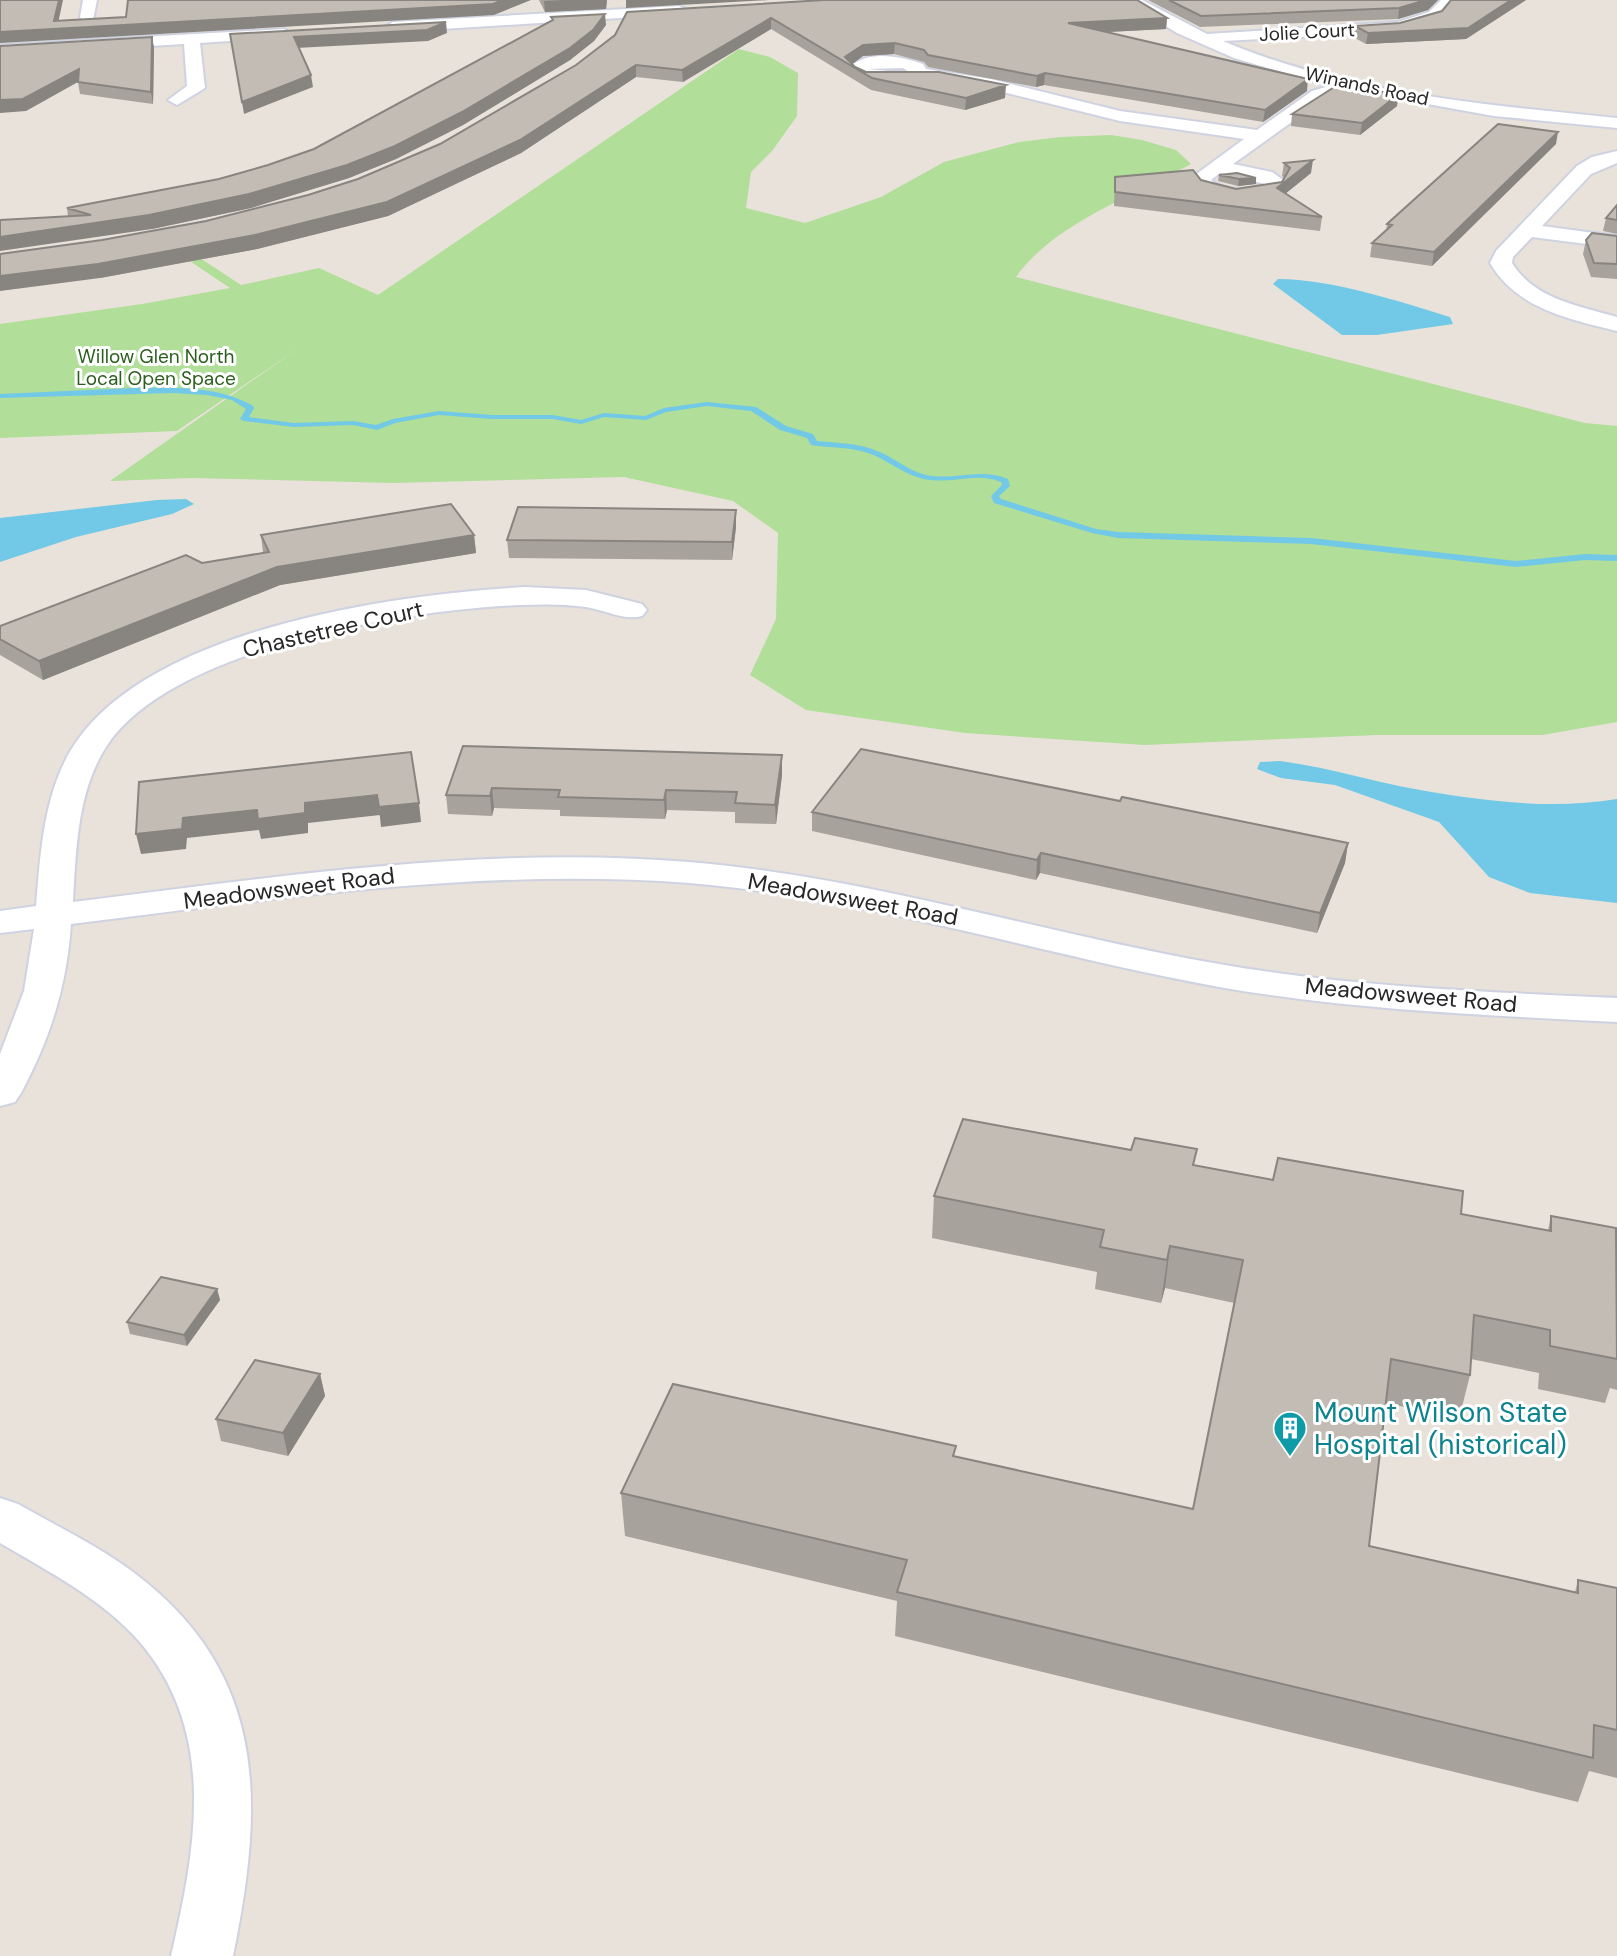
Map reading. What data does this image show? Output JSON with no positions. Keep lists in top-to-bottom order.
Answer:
{
  "streets": {
    "street": [
      "Jolie Court",
      "Winands Road",
      "Chastetree Court",
      "Meadowsweet Road"
    ]
  },
  "crossings": [
    ["Jolie Court", "Winands Road"],
    ["Chastetree Court", "Meadowsweet Road"]
  ],
  "parks": ["Willow Glen North Local Open Space"],
  "places": {
    "building": ["Mount Wilson State Hospital (historical)"]
  }
}
